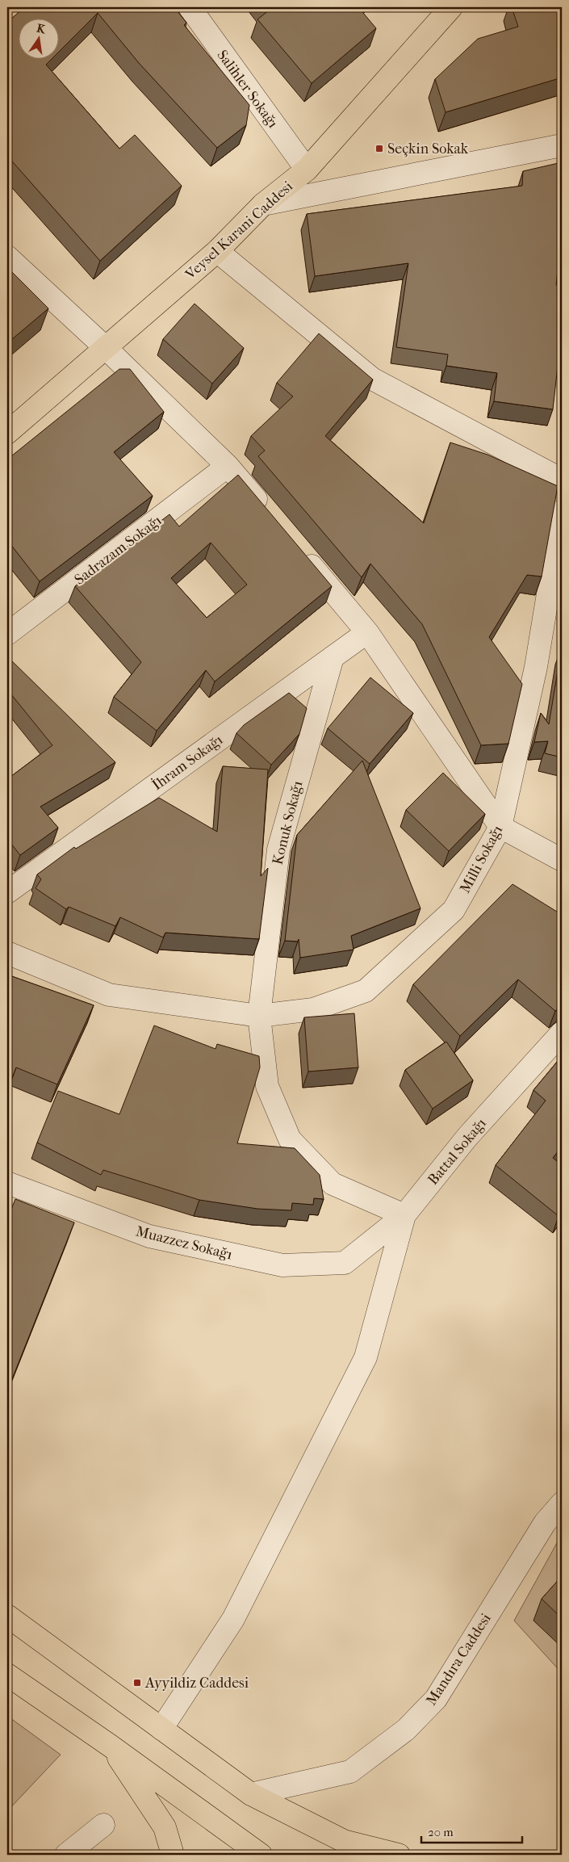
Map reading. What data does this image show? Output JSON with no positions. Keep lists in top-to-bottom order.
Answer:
{
  "streets": {
    "main road": ["Veysel Karani Caddesi"],
    "street": [
      "Salihler Sokağı",
      "Sadrazam Sokağı",
      "İhram Sokağı",
      "Konuk Sokağı",
      "Milli Sokağı",
      "Battal Sokağı",
      "Muazzez Sokağı",
      "Mandıra Caddesi"
    ]
  },
  "crossings": [
    ["Salihler Sokağı", "Veysel Karani Caddesi"],
    ["İhram Sokağı", "Konuk Sokağı"],
    ["Konuk Sokağı", "Milli Sokağı"],
    ["Konuk Sokağı", "Battal Sokağı"],
    ["Battal Sokağı", "Muazzez Sokağı"]
  ],
  "places": {
    "transit": ["Seçkin Sokak", "Ayyildiz Caddesi"]
  },
  "scale_bar": "20 m",
  "north": "top"
}
